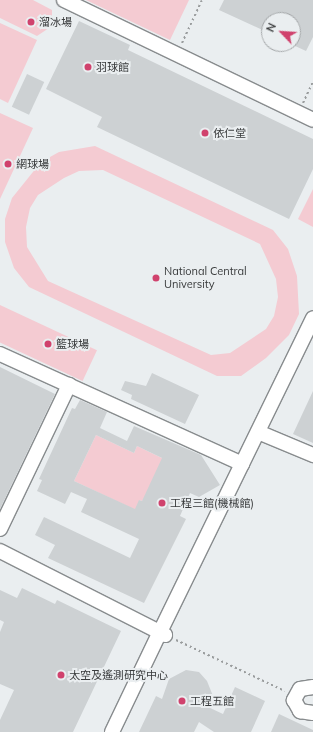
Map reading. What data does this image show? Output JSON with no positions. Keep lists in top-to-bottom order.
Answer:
{
  "places": [
    "溜冰場",
    "羽球館",
    "依仁堂",
    "網球場",
    "National Central University",
    "籃球場",
    "工程三館(機械館)",
    "太空及遙測研究中心",
    "工程五館"
  ],
  "north": "top left"
}
